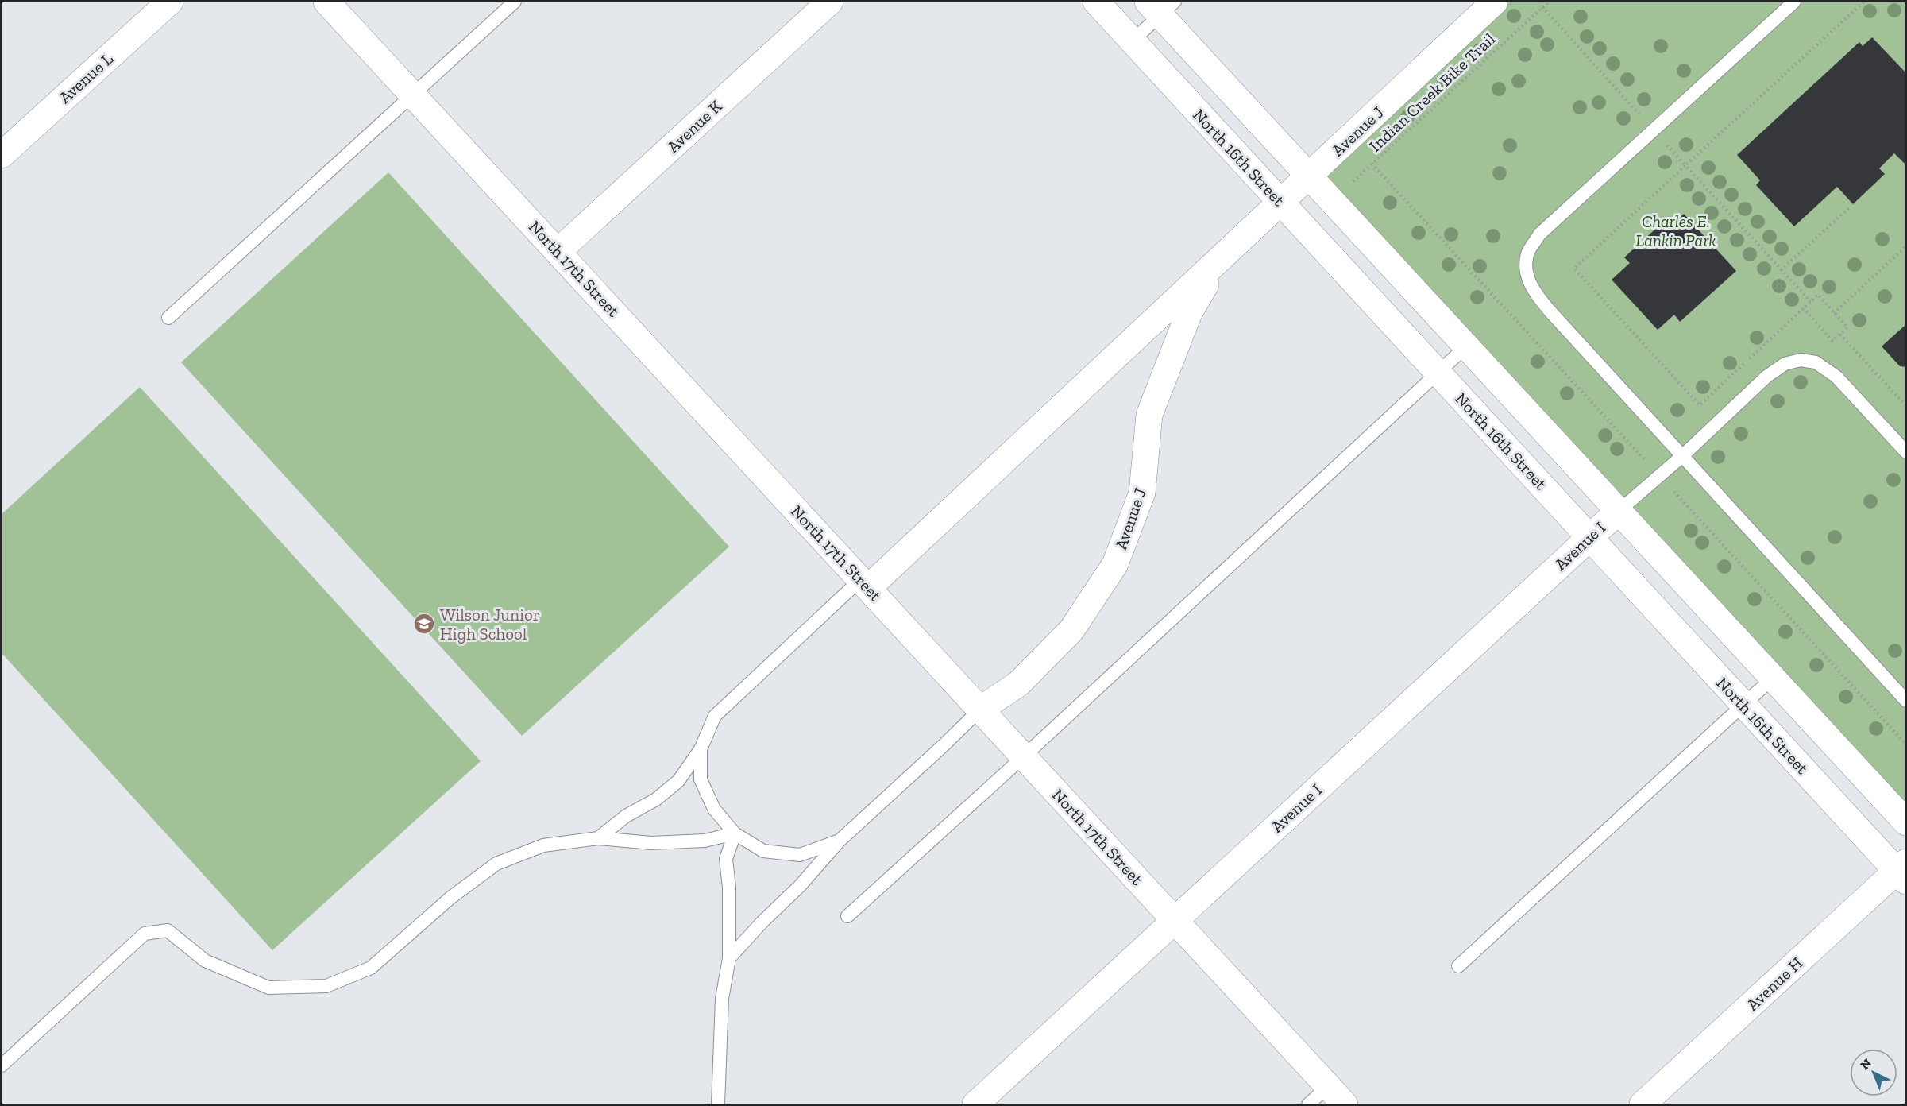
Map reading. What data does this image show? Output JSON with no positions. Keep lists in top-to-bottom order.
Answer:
{
  "streets": {
    "street": [
      "Avenue L",
      "Avenue K",
      "Avenue J",
      "North 16th Street",
      "North 17th Street",
      "Avenue I",
      "Avenue H"
    ],
    "path": ["Indian Creek Bike Trail"]
  },
  "crossings": [
    ["Avenue K", "North 17th Street"],
    ["Avenue J", "North 16th Street"],
    ["Avenue J", "North 17th Street"],
    ["North 16th Street", "Avenue I"],
    ["North 16th Street", "Avenue H"],
    ["North 17th Street", "Avenue I"]
  ],
  "parks": ["Charles E. Lankin Park"],
  "places": {
    "school or university": ["Wilson Junior High School"]
  },
  "north": "top left"
}
